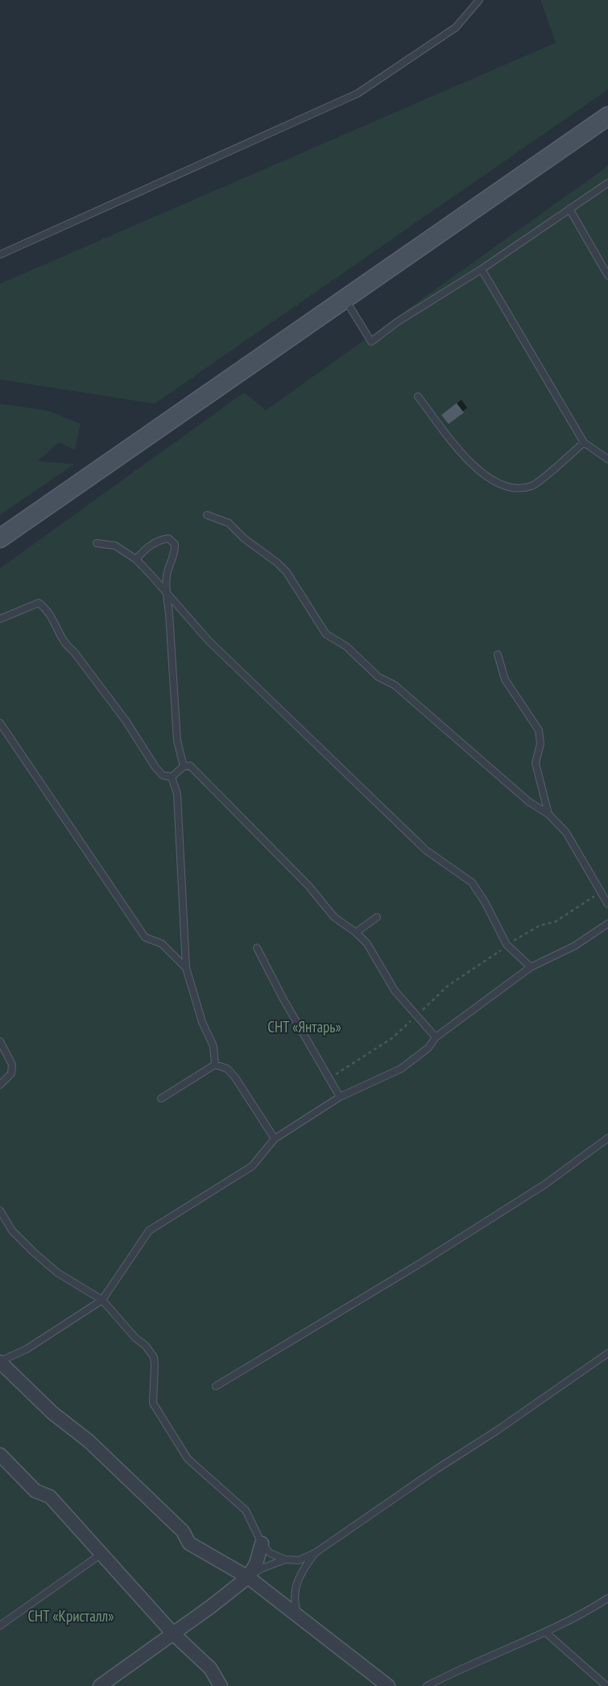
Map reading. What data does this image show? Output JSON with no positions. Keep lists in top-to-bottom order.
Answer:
{
  "parks": ["СНТ «Янтарь»", "СНТ «Кристалл»"]
}
